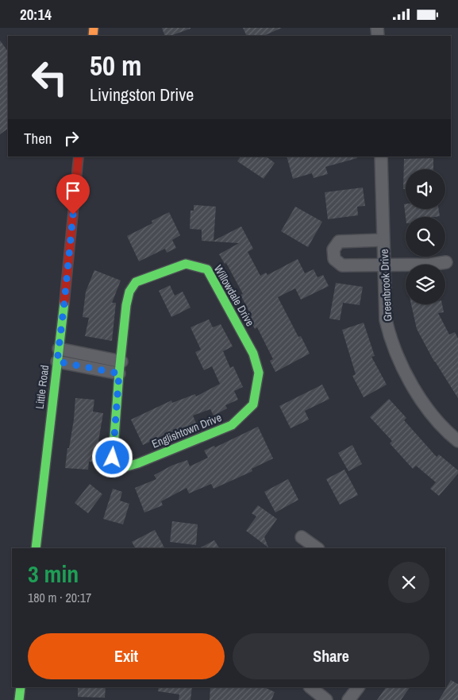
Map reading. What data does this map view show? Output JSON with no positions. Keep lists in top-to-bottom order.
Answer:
{
  "streets": {
    "street": [
      "Greenbrook Drive",
      "Willowdale Drive",
      "Little Road",
      "Englishtown Drive"
    ]
  },
  "crossings": [
    ["Willowdale Drive", "Englishtown Drive"]
  ],
  "page": {
    "status": "20:14",
    "turn": ["50 m", "Livingston Drive"],
    "then": "Then",
    "heading": ["3 min", "180 m · 20:17"],
    "buttons": ["Exit", "Share"]
  }
}
